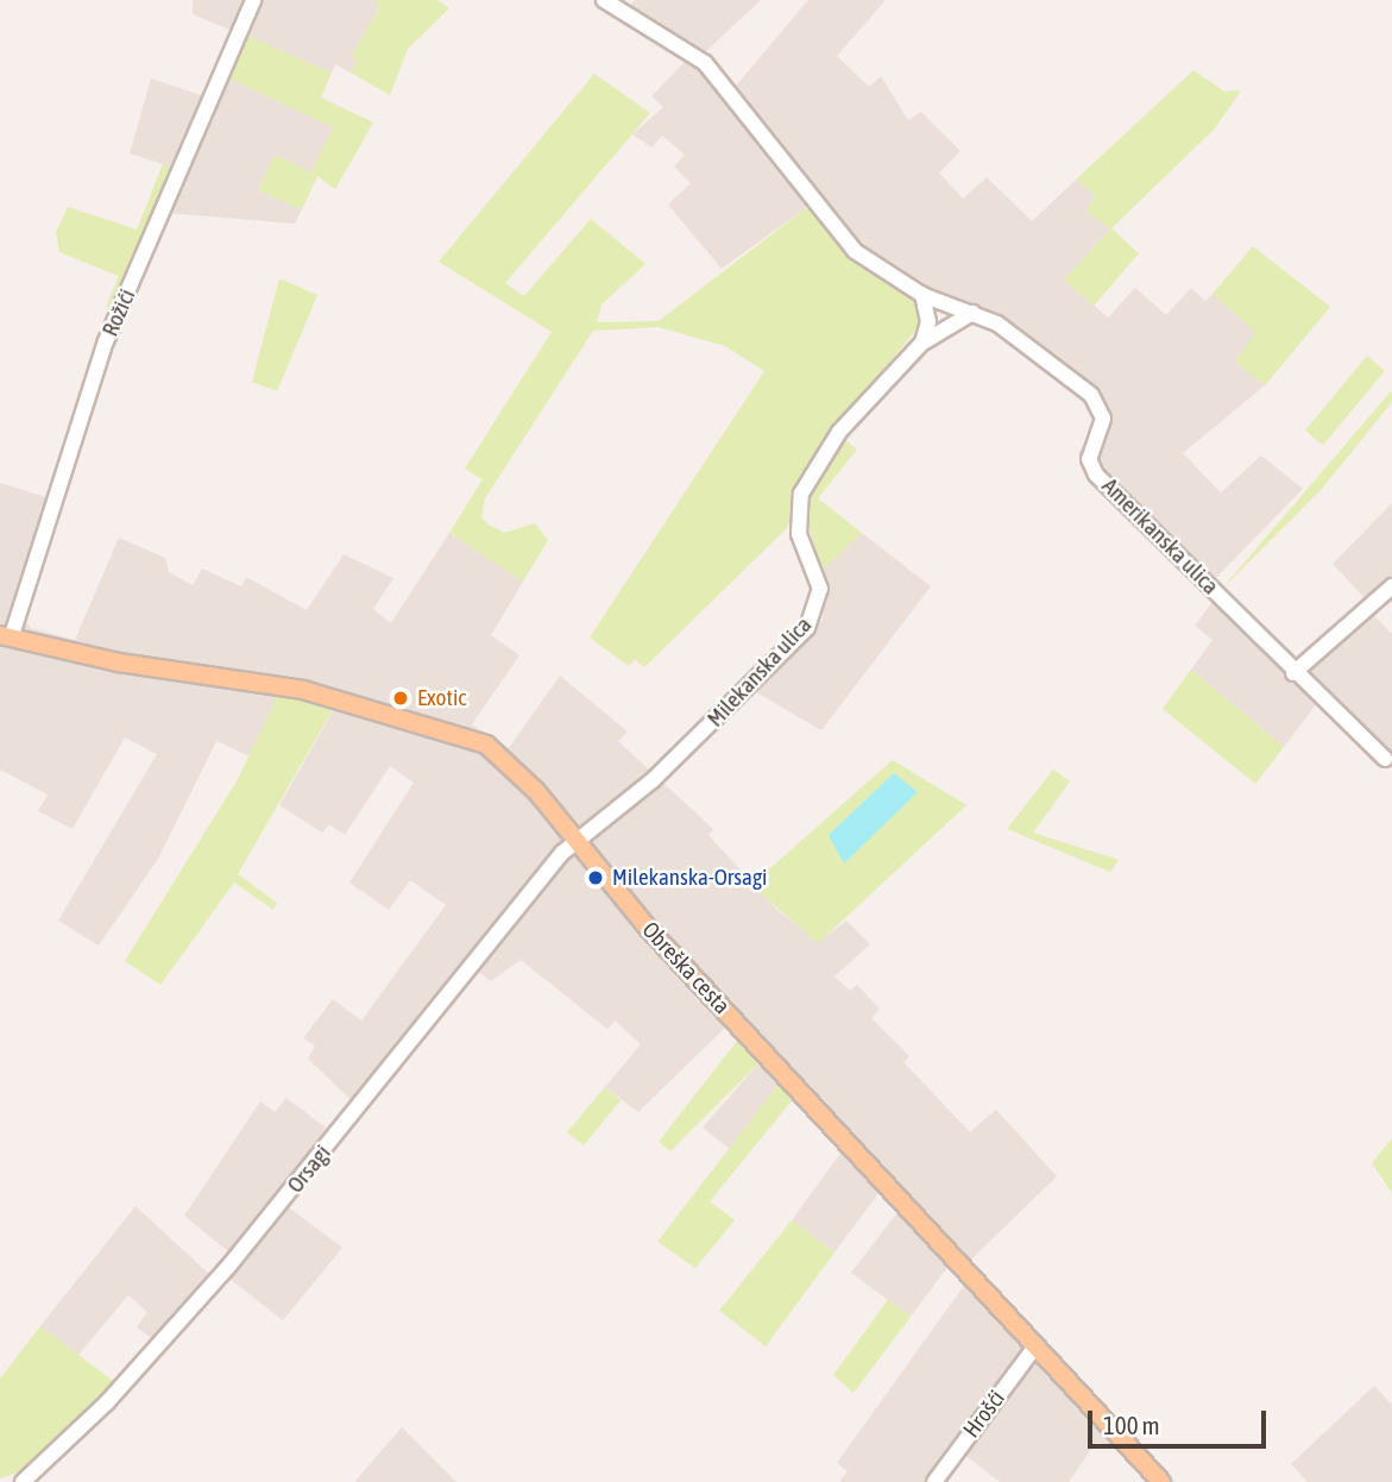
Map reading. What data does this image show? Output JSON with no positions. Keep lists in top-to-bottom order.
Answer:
{
  "streets": {
    "main road": ["Obreška cesta"],
    "street": [
      "Rožići",
      "Amerikanska ulica",
      "Milekanska ulica",
      "Orsagi",
      "Hrošći"
    ]
  },
  "crossings": [
    ["Rožići", "Obreška cesta"],
    ["Amerikanska ulica", "Milekanska ulica"],
    ["Milekanska ulica", "Obreška cesta"],
    ["Milekanska ulica", "Orsagi"],
    ["Obreška cesta", "Orsagi"],
    ["Obreška cesta", "Hrošći"]
  ],
  "places": ["Exotic", "Milekanska-Orsagi"],
  "scale_bar": "100 m"
}
